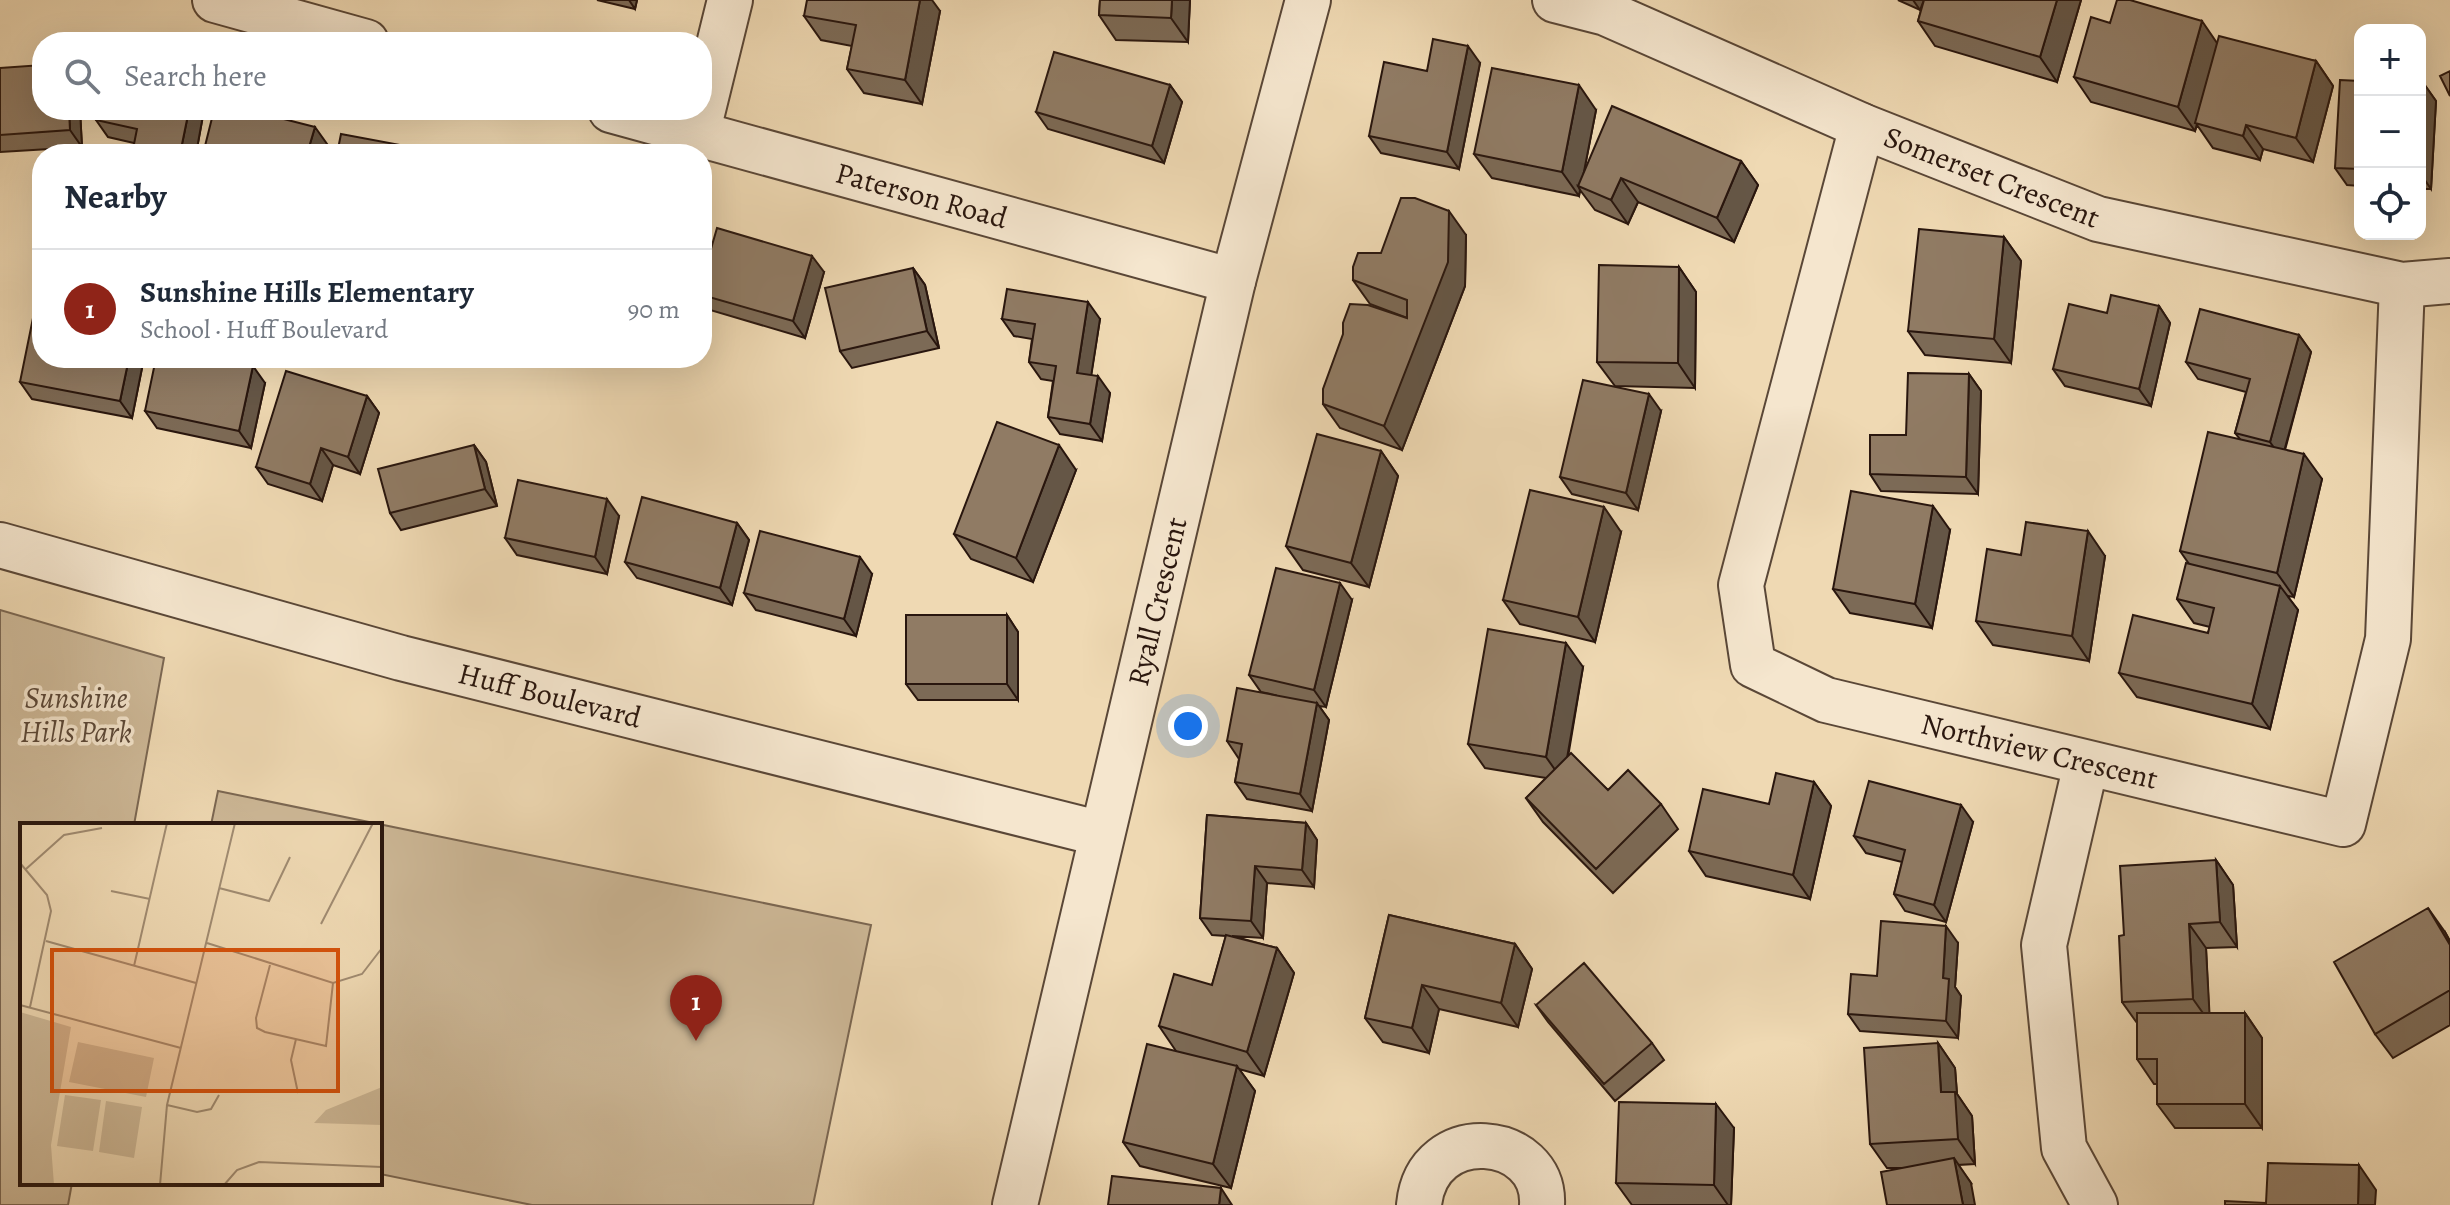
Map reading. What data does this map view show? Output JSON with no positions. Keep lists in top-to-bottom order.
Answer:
{
  "streets": {
    "street": [
      "Somerset Crescent",
      "Paterson Road",
      "Ryall Crescent",
      "Huff Boulevard",
      "Northview Crescent"
    ]
  },
  "crossings": [
    ["Somerset Crescent", "Northview Crescent"],
    ["Paterson Road", "Ryall Crescent"],
    ["Ryall Crescent", "Huff Boulevard"]
  ],
  "parks": ["Sunshine Hills Park"],
  "page": {
    "map_buttons": ["+", "−"],
    "search": "Search here",
    "heading": "Nearby",
    "list": [
      {
        "mark": "1",
        "name": "Sunshine Hills Elementary",
        "note": "School · Huff Boulevard",
        "value": "90 m"
      }
    ],
    "pins": "1"
  }
}
